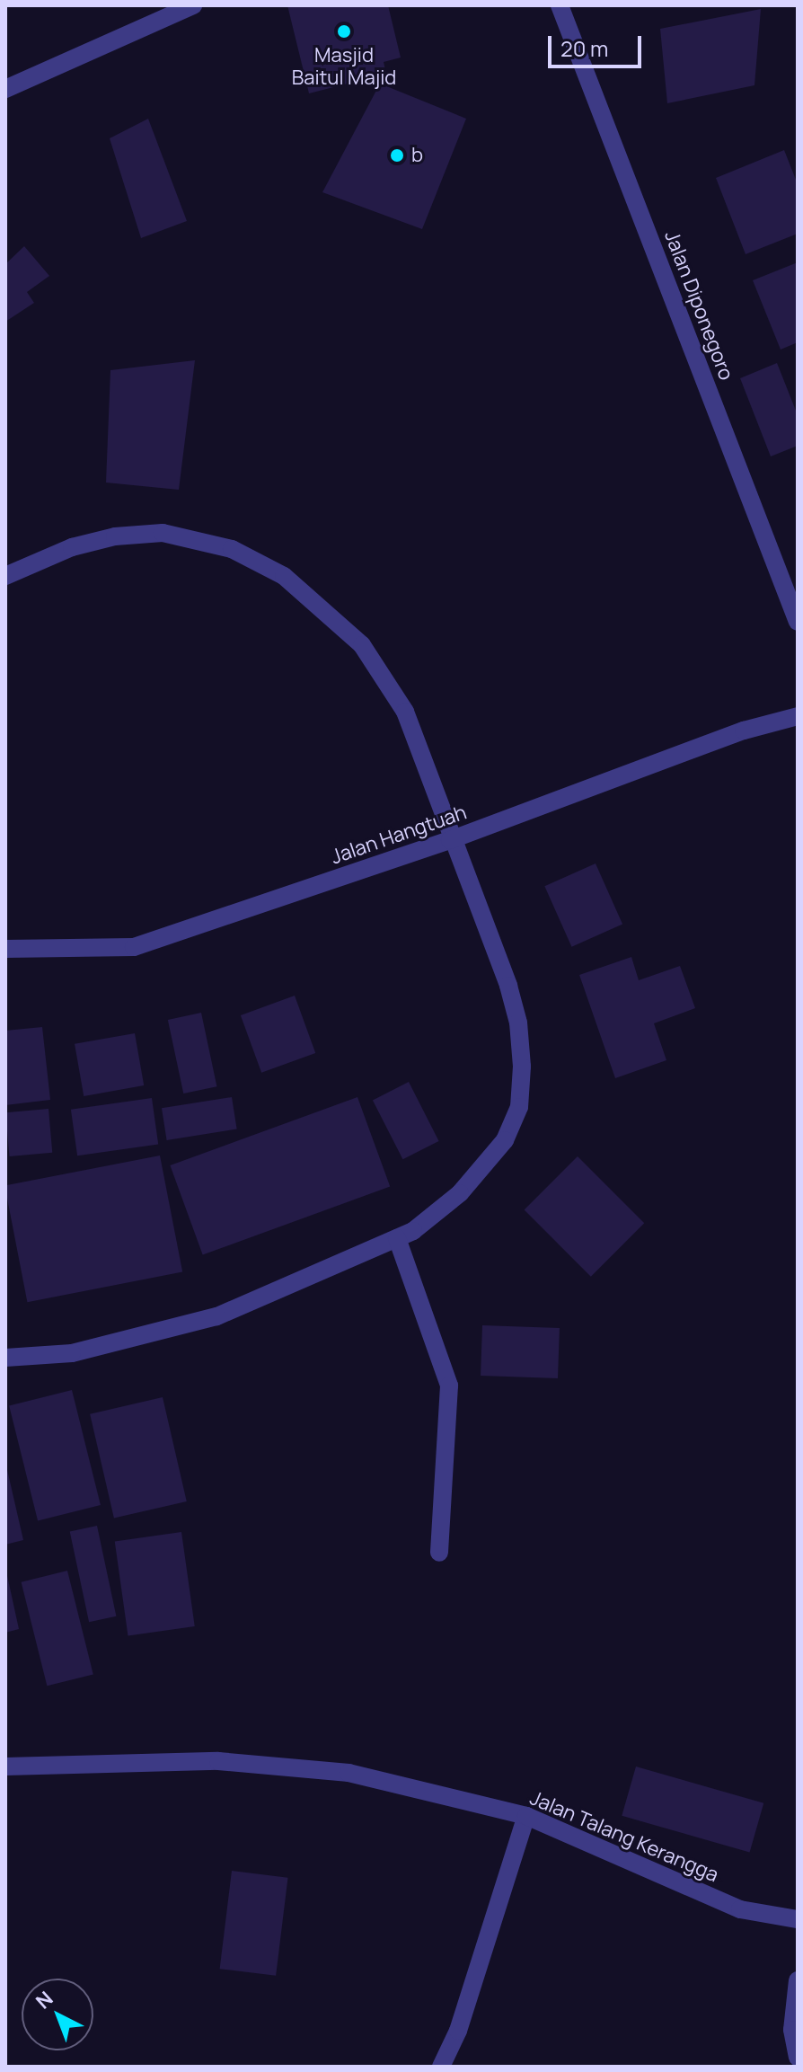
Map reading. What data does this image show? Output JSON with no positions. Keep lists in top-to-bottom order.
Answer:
{
  "streets": {
    "street": ["Jalan Diponegoro", "Jalan Hangtuah", "Jalan Talang Kerangga"]
  },
  "places": ["Masjid Baitul Majid", "b"],
  "scale_bar": "20 m",
  "north": "top left"
}
